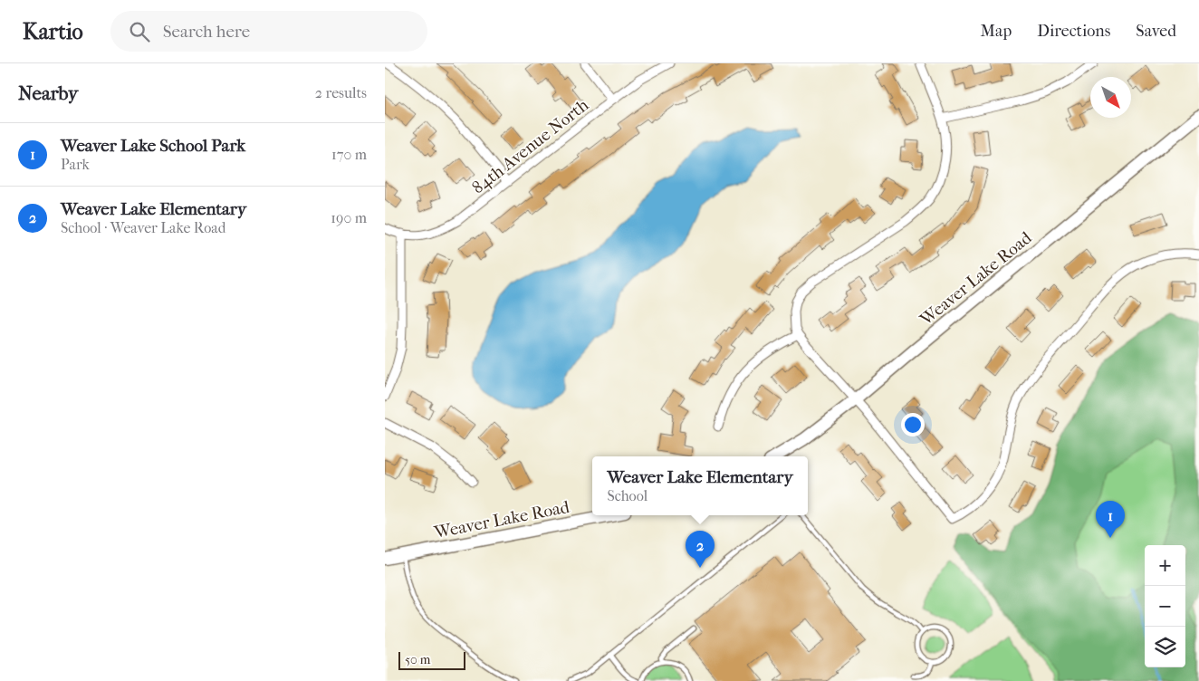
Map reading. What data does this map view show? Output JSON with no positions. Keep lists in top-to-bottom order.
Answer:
{
  "streets": {
    "main road": ["Weaver Lake Road"],
    "street": ["84th Avenue North"]
  },
  "scale_bar": "50 m",
  "north": "bottom right",
  "page": {
    "header": "Kartio",
    "search": "Search here",
    "nav": ["Map", "Directions", "Saved"],
    "heading": ["Nearby", "2 results"],
    "list": [
      {
        "mark": "1",
        "name": "Weaver Lake School Park",
        "note": "Park",
        "value": "170 m"
      },
      {
        "mark": "2",
        "name": "Weaver Lake Elementary",
        "note": "School · Weaver Lake Road",
        "value": "190 m"
      }
    ],
    "popup": ["Weaver Lake Elementary", "School"],
    "pins": ["1", "2"],
    "map_buttons": ["+", "−"],
    "scale": "50 m"
  }
}
